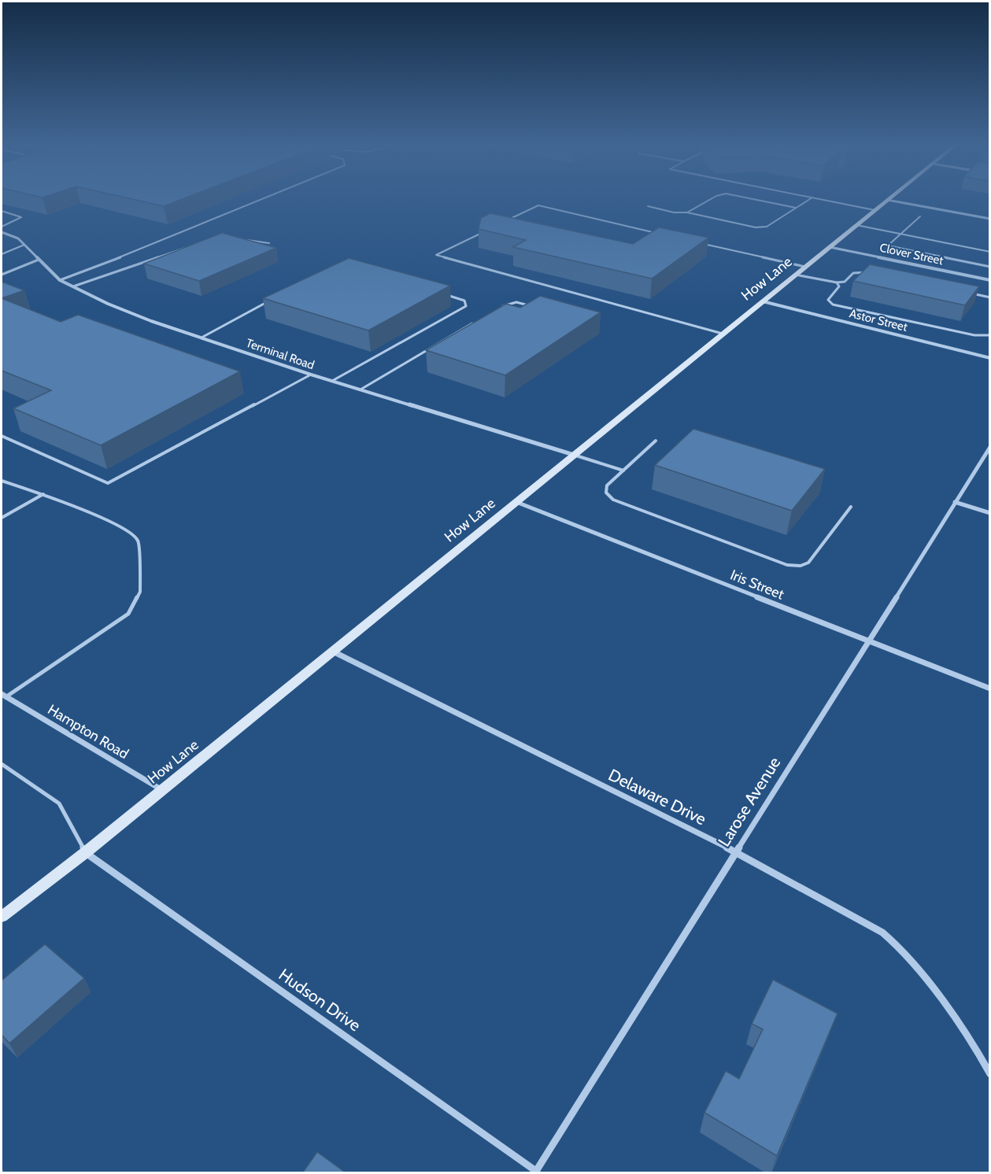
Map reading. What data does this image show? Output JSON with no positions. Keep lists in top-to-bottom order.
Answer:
{
  "streets": {
    "main road": ["How Lane"],
    "street": [
      "Clover Street",
      "Astor Street",
      "Terminal Road",
      "Iris Street",
      "Hampton Road",
      "Delaware Drive",
      "Larose Avenue",
      "Hudson Drive"
    ]
  },
  "crossings": [
    ["Clover Street", "How Lane"],
    ["How Lane", "Astor Street"],
    ["How Lane", "Terminal Road"],
    ["How Lane", "Iris Street"],
    ["How Lane", "Hampton Road"],
    ["How Lane", "Delaware Drive"],
    ["How Lane", "Hudson Drive"],
    ["Iris Street", "Larose Avenue"],
    ["Delaware Drive", "Larose Avenue"],
    ["Larose Avenue", "Hudson Drive"]
  ]
}
